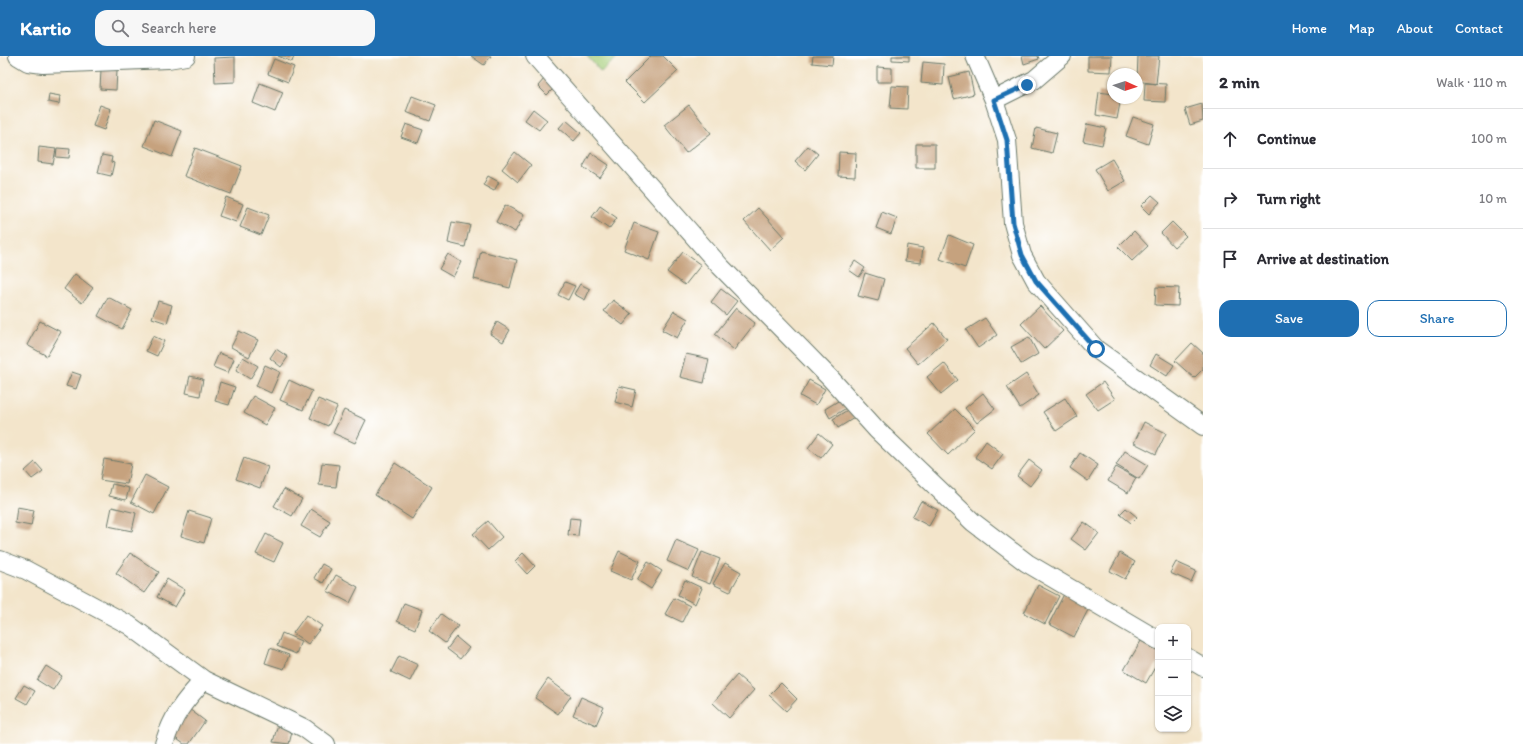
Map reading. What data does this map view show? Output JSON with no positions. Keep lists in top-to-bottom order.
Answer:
{
  "north": "right",
  "page": {
    "header": "Kartio",
    "search": "Search here",
    "nav": [
      "Home",
      "Map",
      "About",
      "Contact"
    ],
    "heading": ["2 min", "Walk · 110 m"],
    "list": [
      ["Continue", "100 m"],
      ["Turn right", "10 m"],
      "Arrive at destination"
    ],
    "buttons": ["Save", "Share"],
    "map_buttons": ["+", "−"]
  }
}
